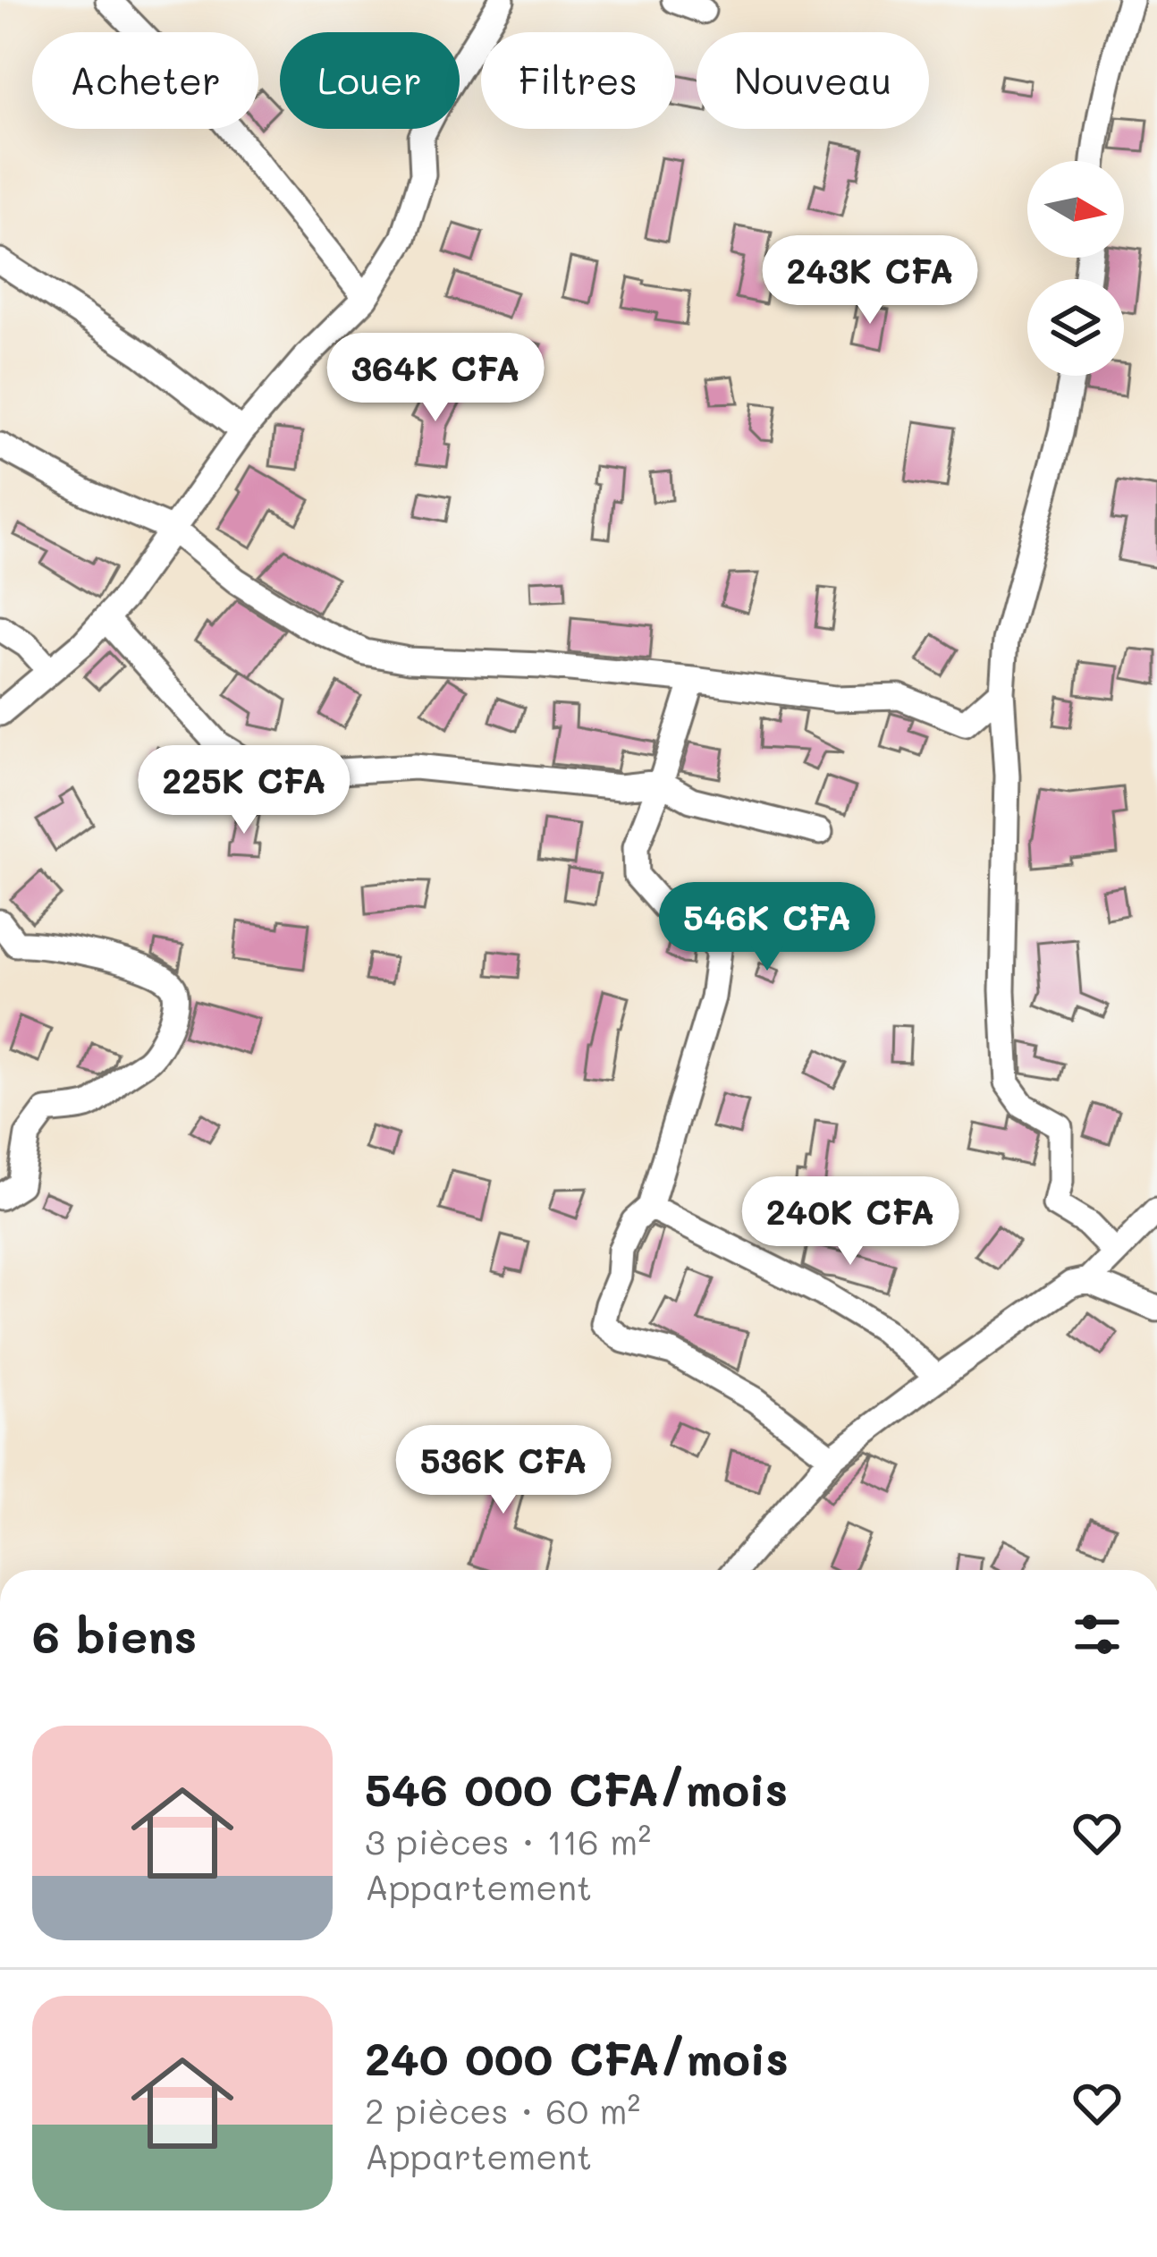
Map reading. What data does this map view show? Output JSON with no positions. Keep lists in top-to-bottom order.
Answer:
{
  "north": "right",
  "page": {
    "chip": [
      "Acheter",
      "Louer",
      "Filtres",
      "Nouveau"
    ],
    "price": [
      "243K CFA",
      "364K CFA",
      "225K CFA",
      "546K CFA",
      "240K CFA",
      "536K CFA"
    ],
    "heading": "6 biens",
    "list": [
      {
        "name": "546 000 CFA/mois",
        "note": "3 pièces · 116 m² · Appartement"
      },
      {
        "name": "240 000 CFA/mois",
        "note": "2 pièces · 60 m² · Appartement"
      }
    ]
  }
}
